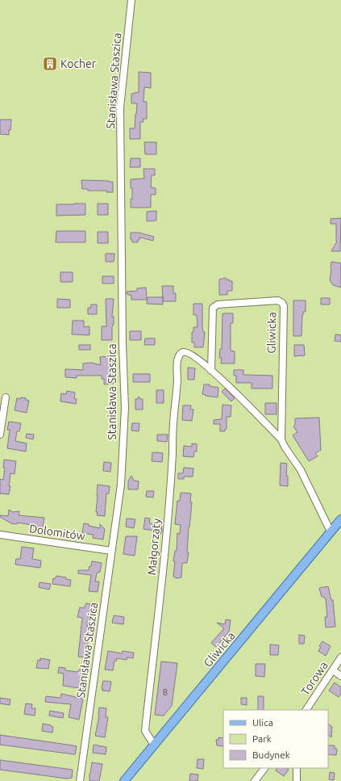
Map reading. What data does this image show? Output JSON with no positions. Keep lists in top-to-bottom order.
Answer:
{
  "streets": {
    "main road": ["Gliwicka"],
    "street": [
      "Stanisława Staszica",
      "Dolomitów",
      "Małgorzaty",
      "Torowa"
    ]
  },
  "crossings": [
    ["Stanisława Staszica", "Dolomitów"],
    ["Gliwicka", "Małgorzaty"]
  ],
  "places": {
    "building": ["Kocher"]
  },
  "house_numbers": ["8"],
  "legend": ["Ulica", "Park", "Budynek"]
}
